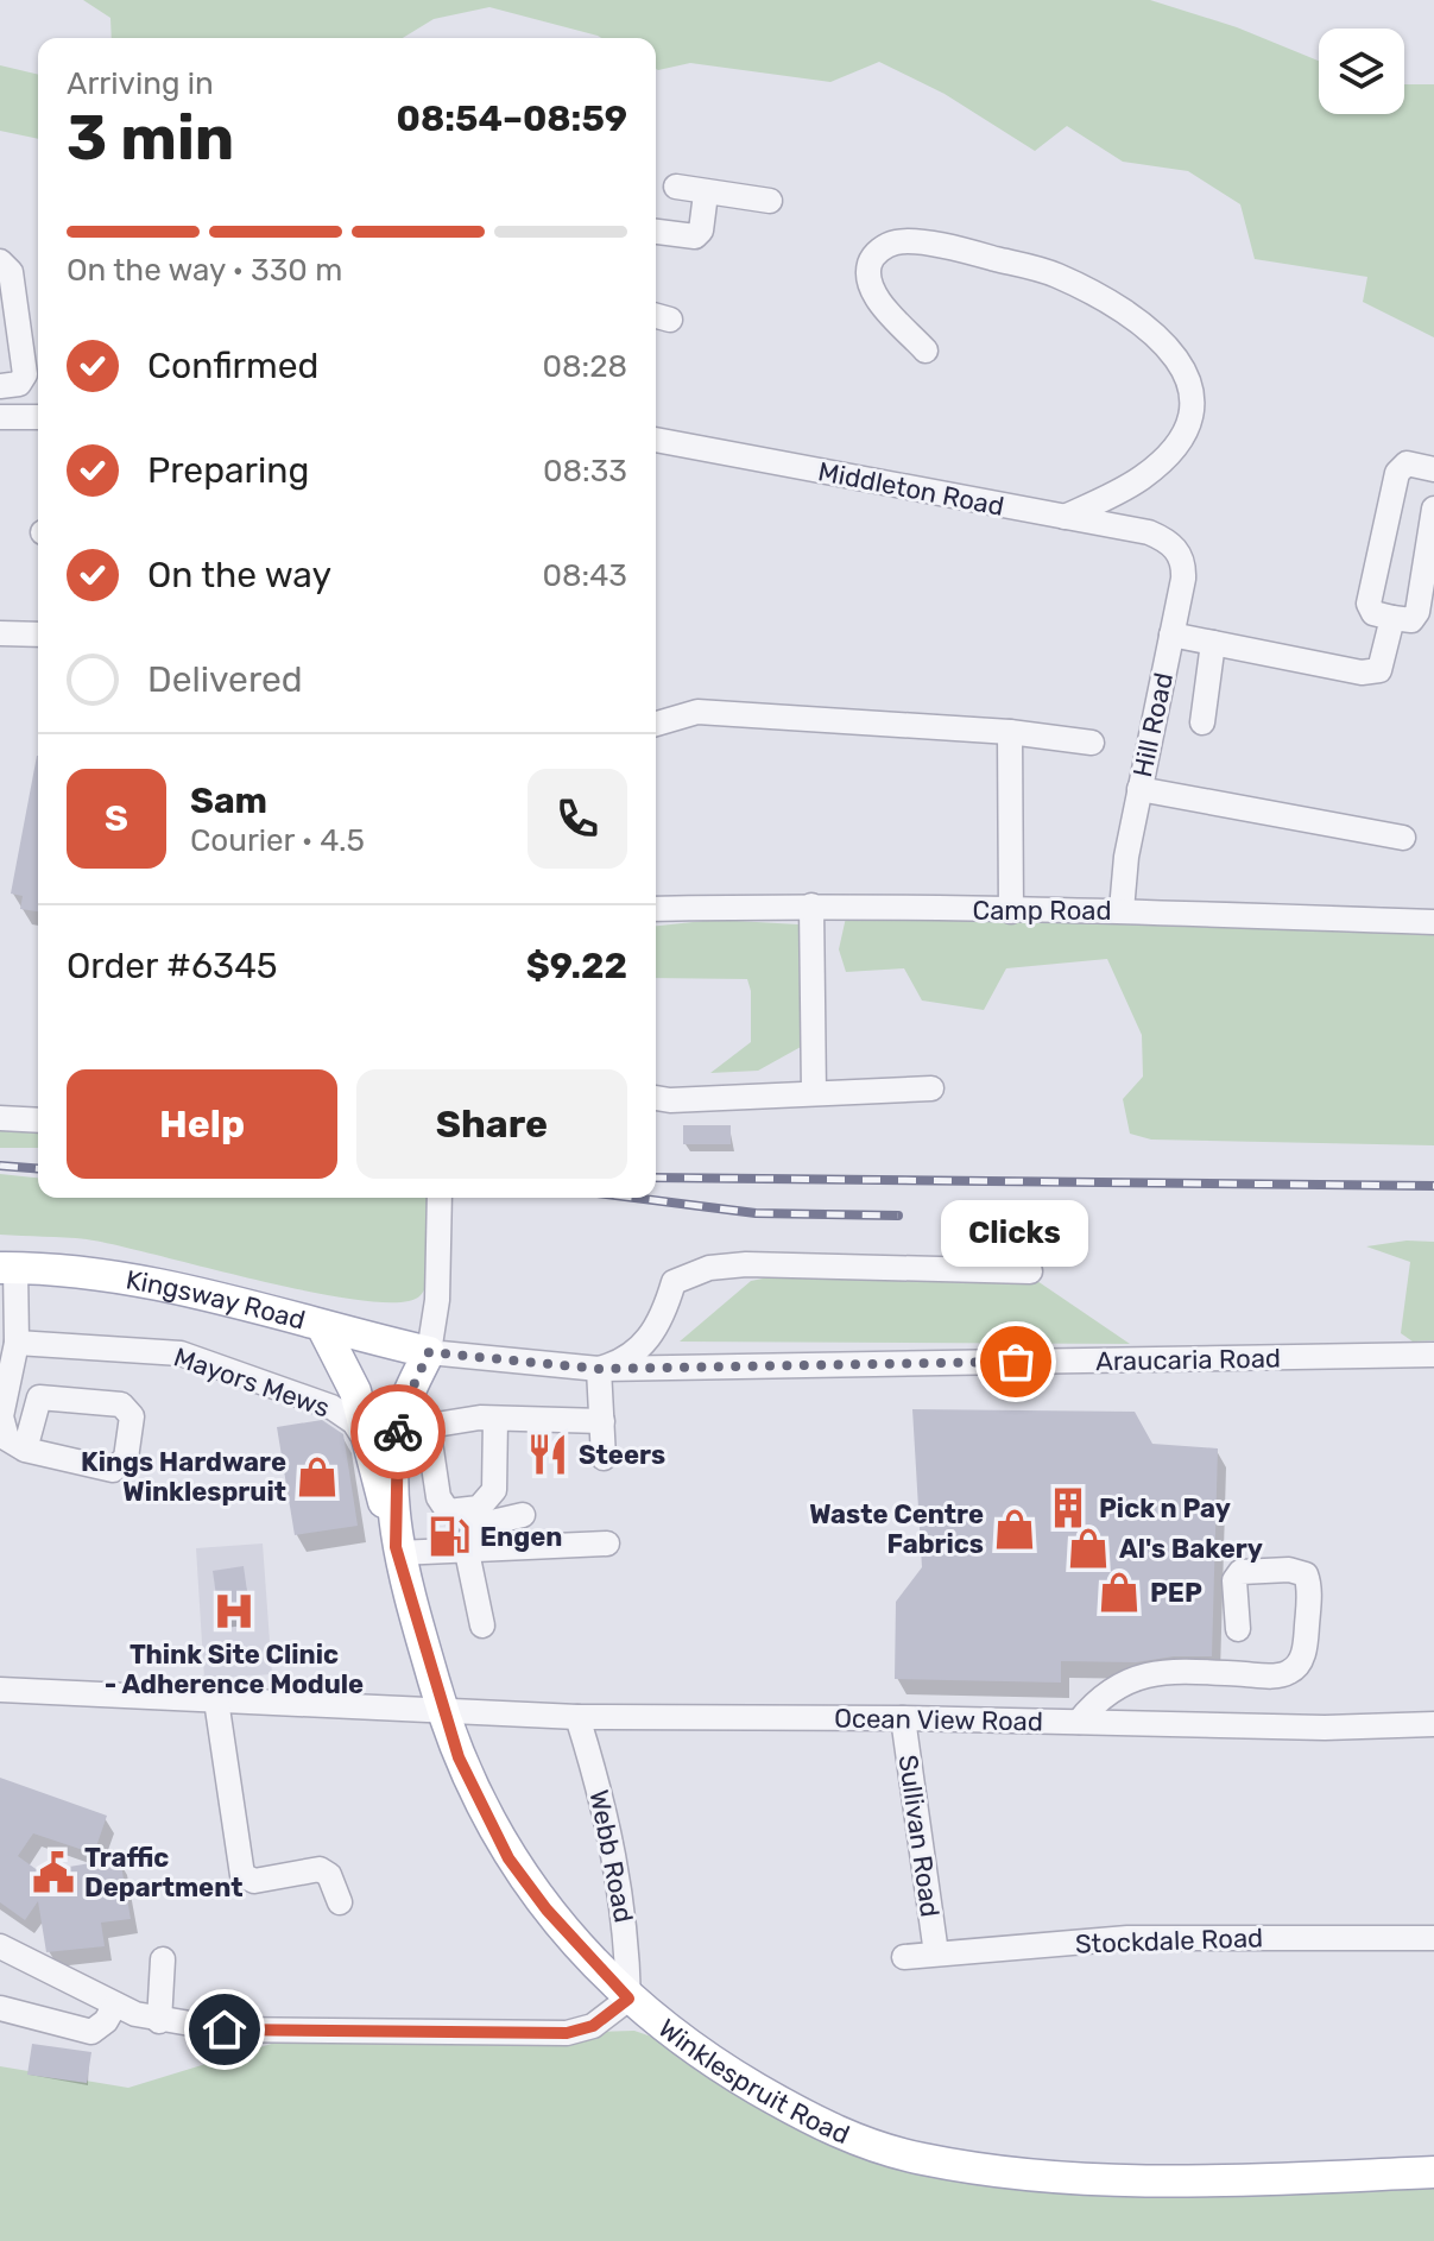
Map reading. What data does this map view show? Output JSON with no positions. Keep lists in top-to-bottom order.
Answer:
{
  "streets": {
    "main road": ["Kingsway Road", "Winklespruit Road"],
    "street": [
      "Middleton Road",
      "Hill Road",
      "Camp Road",
      "Araucaria Road",
      "Mayors Mews",
      "Ocean View Road",
      "Sullivan Road",
      "Webb Road",
      "Stockdale Road"
    ]
  },
  "crossings": [
    ["Middleton Road", "Hill Road"],
    ["Hill Road", "Camp Road"],
    ["Kingsway Road", "Araucaria Road"],
    ["Kingsway Road", "Winklespruit Road"],
    ["Araucaria Road", "Winklespruit Road"],
    ["Ocean View Road", "Sullivan Road"],
    ["Ocean View Road", "Webb Road"],
    ["Ocean View Road", "Winklespruit Road"],
    ["Sullivan Road", "Stockdale Road"],
    ["Webb Road", "Winklespruit Road"]
  ],
  "places": {
    "other": ["Clicks"],
    "restaurant": ["Steers"],
    "shop": [
      "Kings Hardware Winklespruit",
      "Waste Centre Fabrics",
      "Al's Bakery",
      "PEP"
    ],
    "building": ["Pick n Pay"],
    "fuel station": ["Engen"],
    "hospital": ["Think Site Clinic - Adherence Module"],
    "public building": ["Traffic Department"]
  },
  "page": {
    "heading": ["3 min", "Arriving in", "08:54–08:59"],
    "panel": [
      "Sam",
      "Courier · 4.5",
      "Order #6345",
      "$9.22"
    ],
    "bar": "On the way · 330 m",
    "list": [
      ["Confirmed", "08:28"],
      ["Preparing", "08:33"],
      ["On the way", "08:43"],
      "Delivered"
    ],
    "round": "S",
    "buttons": ["Help", "Share"],
    "bubble": "Clicks"
  }
}
